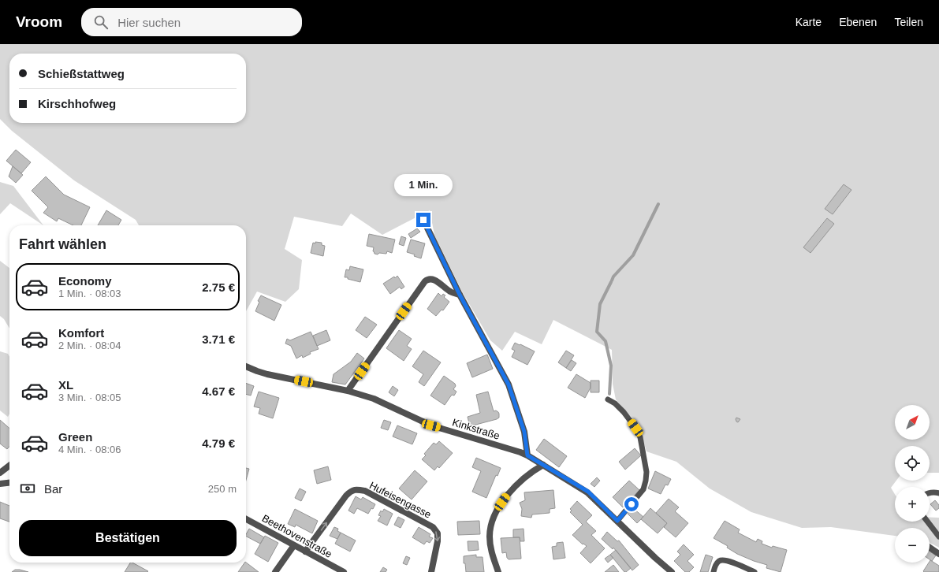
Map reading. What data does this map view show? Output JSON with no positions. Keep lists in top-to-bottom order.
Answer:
{
  "streets": {
    "street": ["Kinkstraße", "Hufeisengasse", "Beethovenstraße"]
  },
  "crossings": [
    ["Hufeisengasse", "Beethovenstraße"]
  ],
  "north": "top right",
  "page": {
    "header": "Vroom",
    "search": "Hier suchen",
    "nav": ["Karte", "Ebenen", "Teilen"],
    "banner": ["Schießstattweg", "Kirschhofweg"],
    "bubble": "1 Min.",
    "heading": "Fahrt wählen",
    "list": [
      {
        "name": "Economy",
        "note": "1 Min. · 08:03",
        "value": "2.75 €"
      },
      {
        "name": "Komfort",
        "note": "2 Min. · 08:04",
        "value": "3.71 €"
      },
      {
        "name": "XL",
        "note": "3 Min. · 08:05",
        "value": "4.67 €"
      },
      {
        "name": "Green",
        "note": "4 Min. · 08:06",
        "value": "4.79 €"
      }
    ],
    "map_buttons": ["+", "−"],
    "pay": ["Bar", "250 m"],
    "buttons": "Bestätigen"
  }
}
